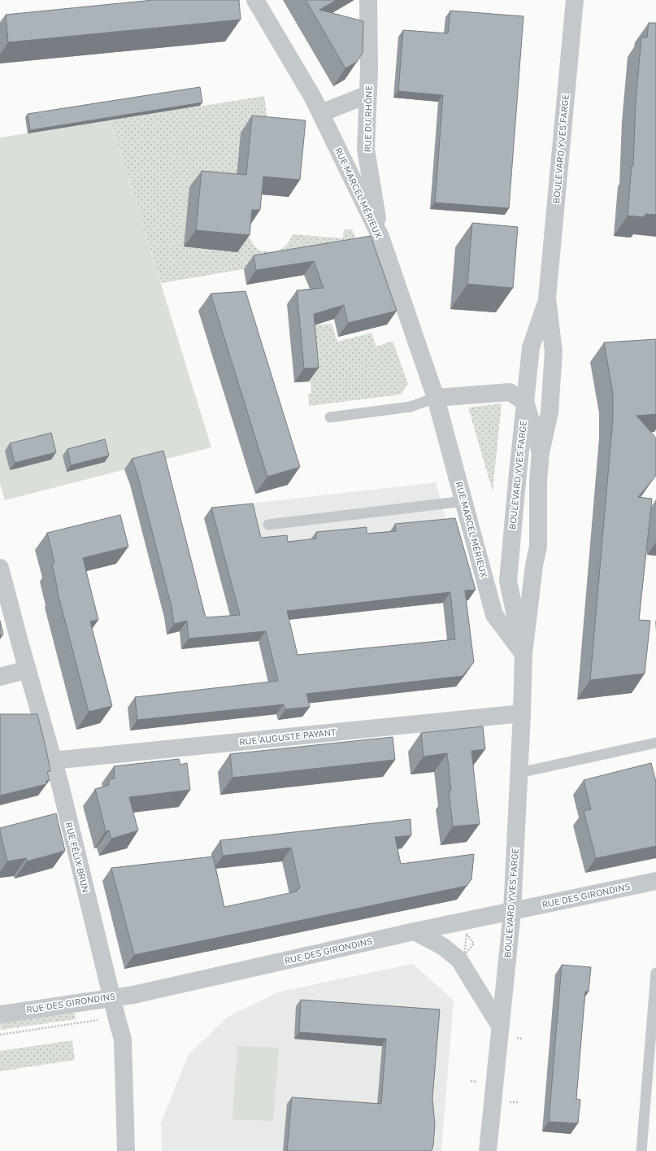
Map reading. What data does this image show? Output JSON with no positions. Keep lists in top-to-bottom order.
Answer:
{
  "streets": {
    "street": [
      "RUE DU RHÔNE",
      "BOULEVARD YVES FARGE",
      "RUE MARCEL MÉRIEUX",
      "RUE AUGUSTE PAYANT",
      "RUE FÉLIX BRUN",
      "RUE DES GIRONDINS"
    ]
  },
  "crossings": [
    ["RUE DU RHÔNE", "RUE MARCEL MÉRIEUX"],
    ["BOULEVARD YVES FARGE", "RUE MARCEL MÉRIEUX"],
    ["BOULEVARD YVES FARGE", "RUE AUGUSTE PAYANT"],
    ["BOULEVARD YVES FARGE", "RUE DES GIRONDINS"],
    ["RUE AUGUSTE PAYANT", "RUE FÉLIX BRUN"],
    ["RUE FÉLIX BRUN", "RUE DES GIRONDINS"]
  ]
}
